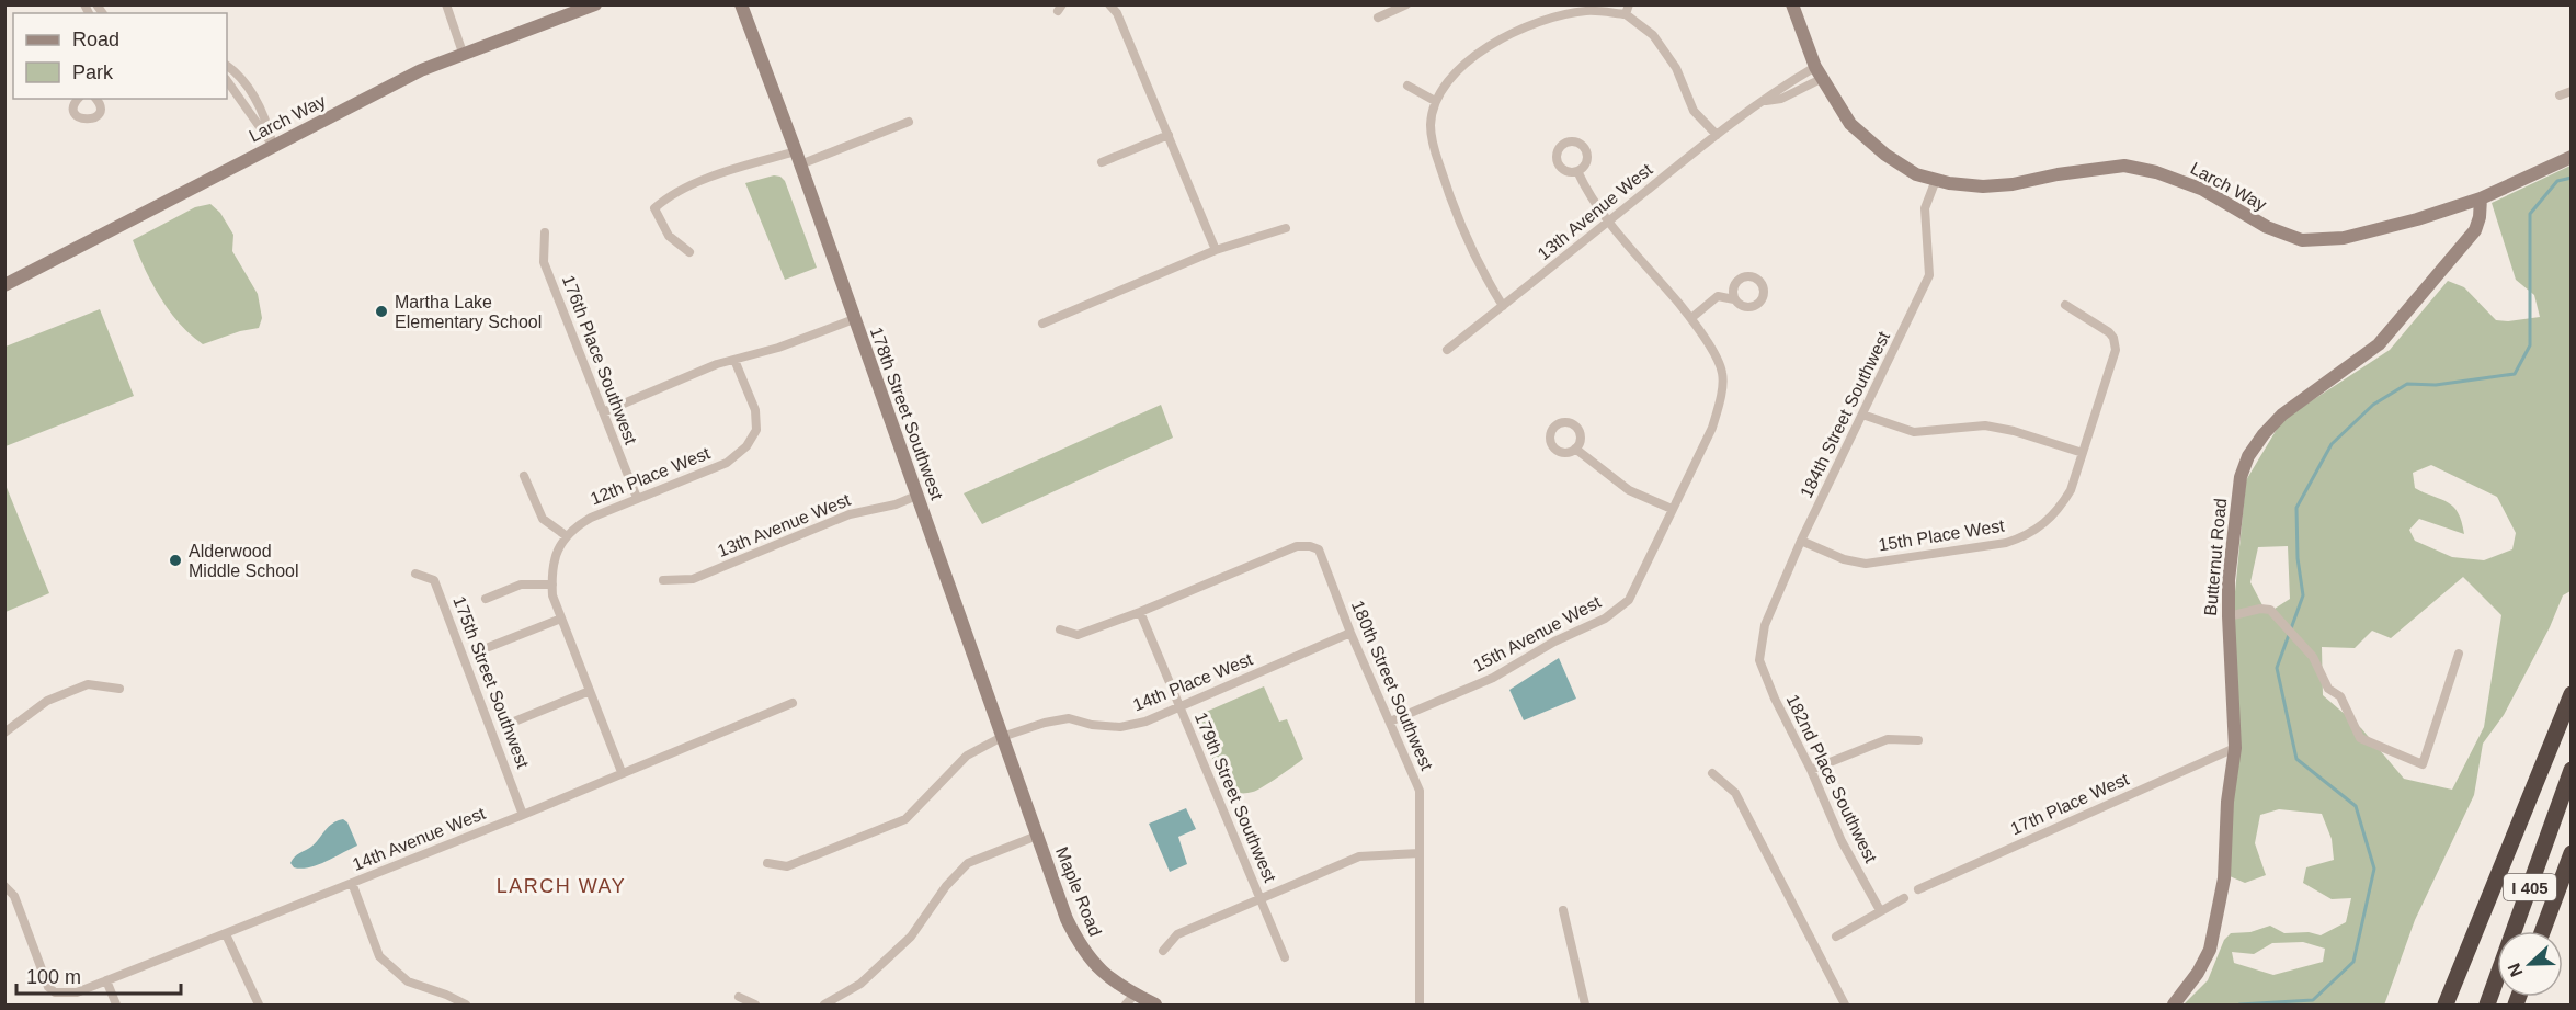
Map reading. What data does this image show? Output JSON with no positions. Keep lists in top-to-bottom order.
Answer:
{
  "streets": {
    "highway": ["I 405"],
    "street": [
      "Larch Way",
      "13th Avenue West",
      "176th Place Southwest",
      "178th Street Southwest",
      "184th Street Southwest",
      "12th Place West",
      "15th Place West",
      "Butternut Road",
      "15th Avenue West",
      "175th Street Southwest",
      "14th Place West",
      "180th Street Southwest",
      "182nd Place Southwest",
      "179th Street Southwest",
      "17th Place West",
      "14th Avenue West",
      "Maple Road"
    ]
  },
  "crossings": [
    ["Larch Way", "13th Avenue West"],
    ["Larch Way", "184th Street Southwest"],
    ["Larch Way", "Butternut Road"],
    ["13th Avenue West", "178th Street Southwest"],
    ["13th Avenue West", "15th Avenue West"],
    ["176th Place Southwest", "12th Place West"],
    ["178th Street Southwest", "14th Place West"],
    ["178th Street Southwest", "Maple Road"],
    ["184th Street Southwest", "15th Place West"],
    ["184th Street Southwest", "182nd Place Southwest"],
    ["Butternut Road", "17th Place West"],
    ["15th Avenue West", "180th Street Southwest"],
    ["175th Street Southwest", "14th Avenue West"],
    ["14th Place West", "180th Street Southwest"],
    ["14th Place West", "179th Street Southwest"],
    ["180th Street Southwest", "179th Street Southwest"]
  ],
  "districts": ["LARCH WAY"],
  "places": ["Martha Lake Elementary School", "Alderwood Middle School"],
  "legend": ["Road", "Park"],
  "scale_bar": "100 m",
  "north": "left"
}
